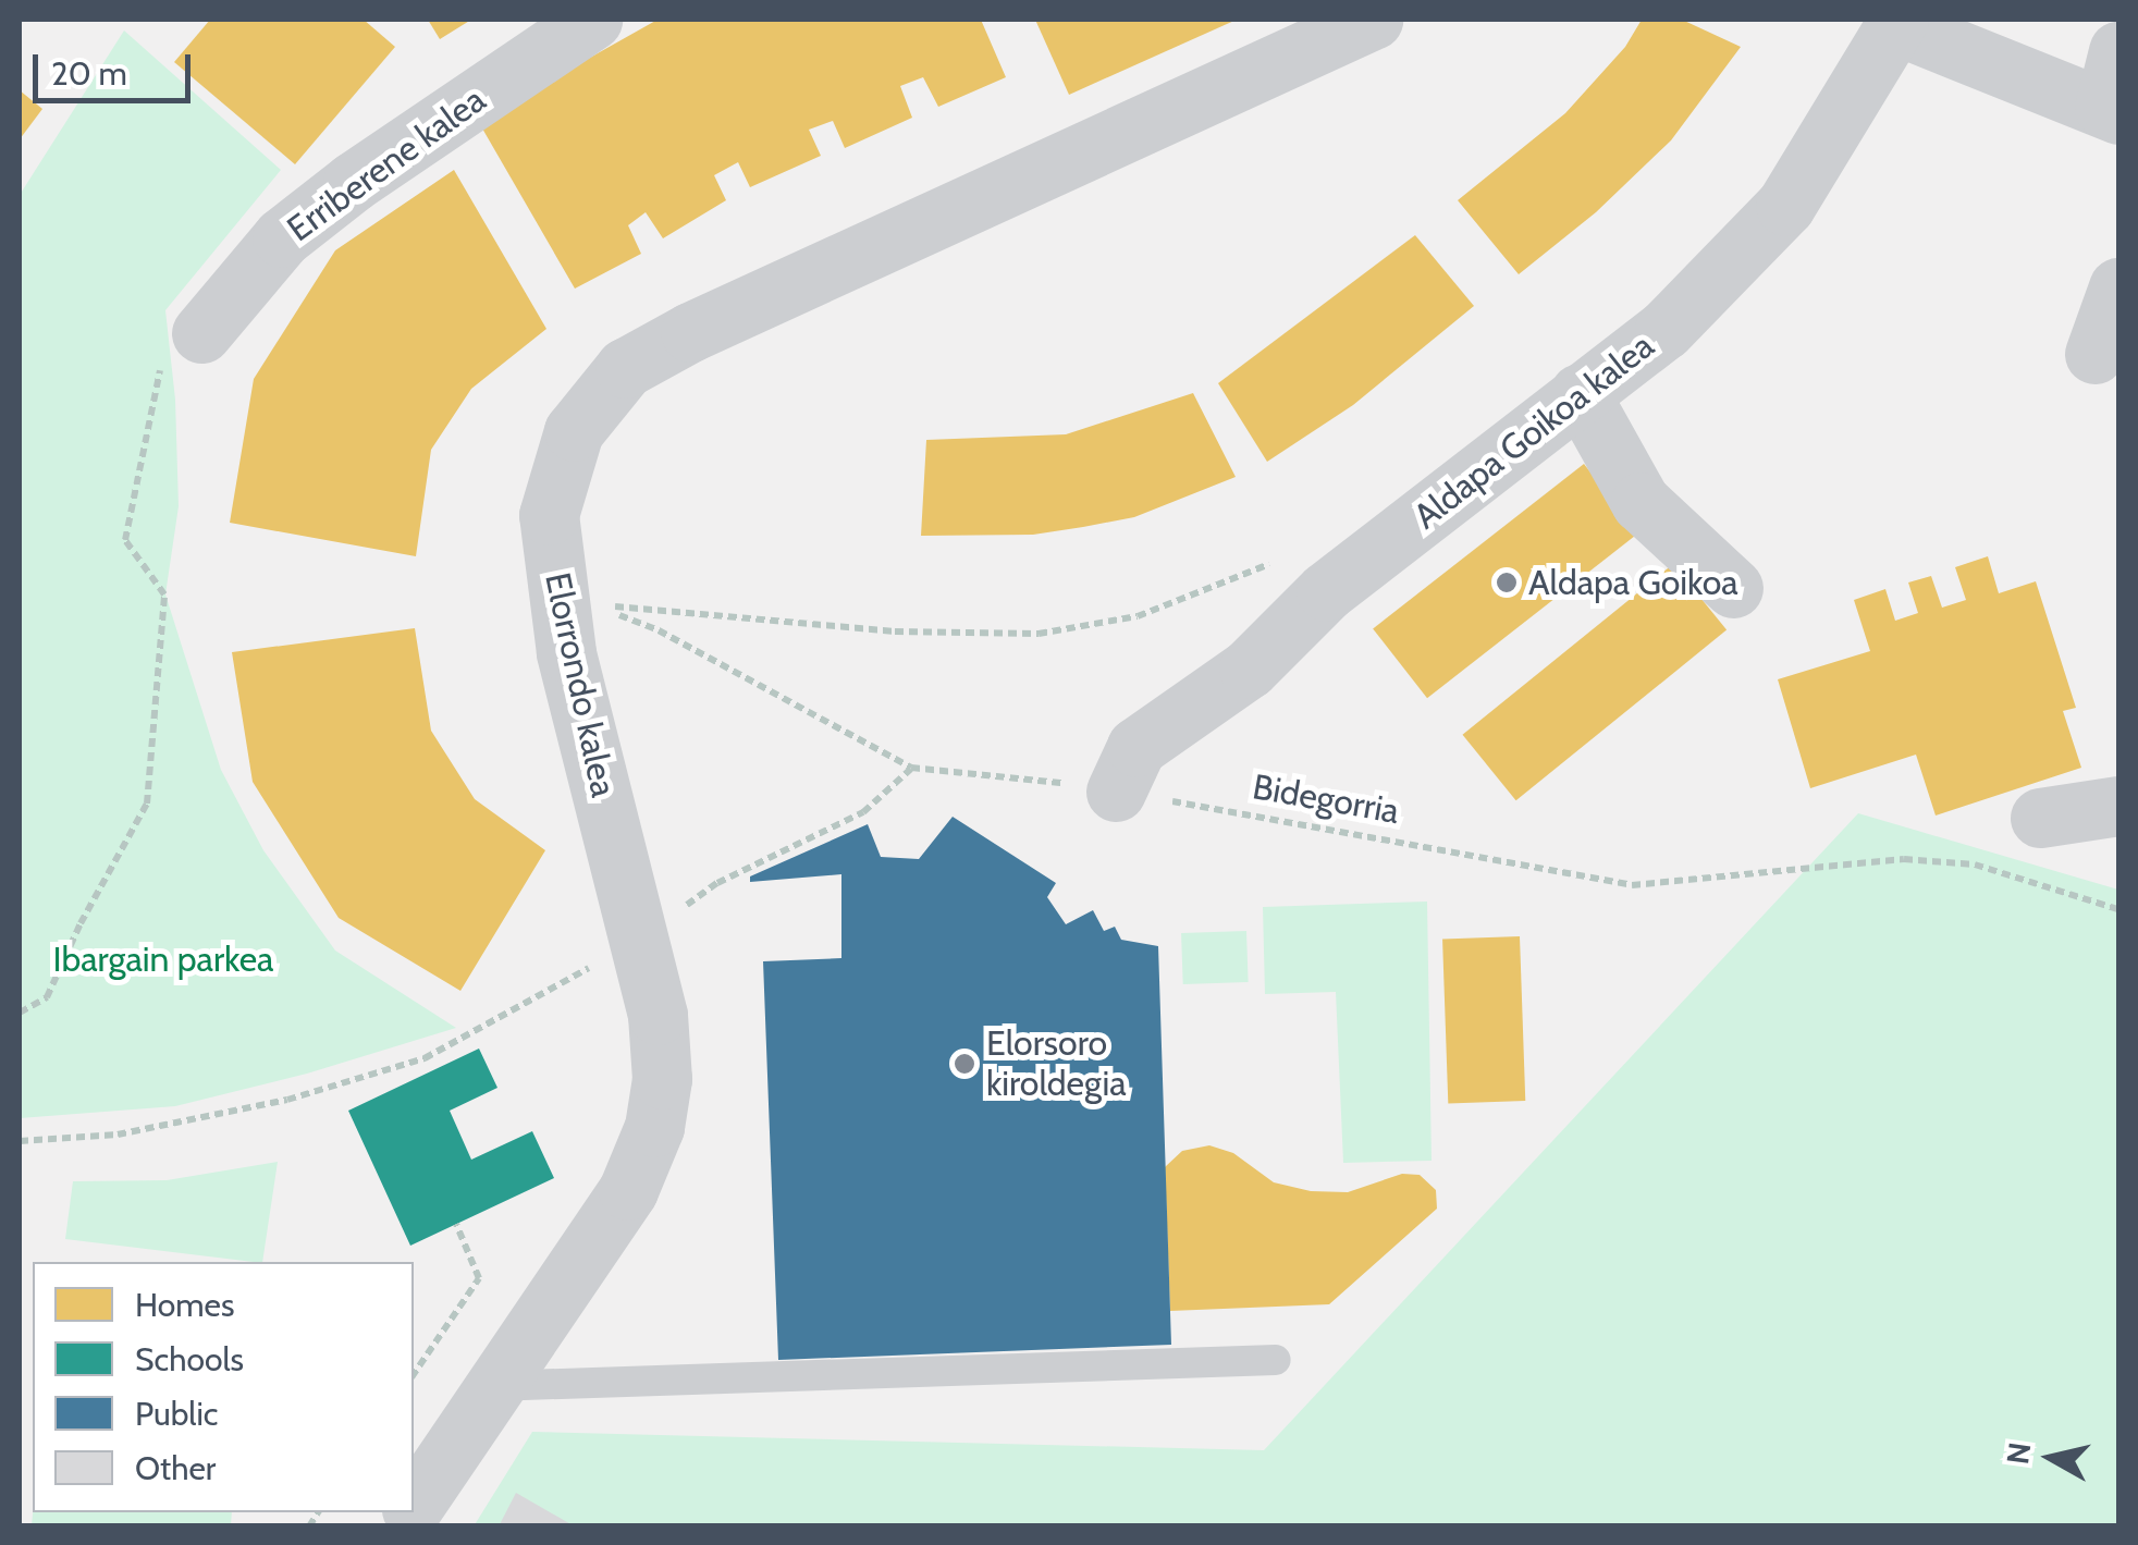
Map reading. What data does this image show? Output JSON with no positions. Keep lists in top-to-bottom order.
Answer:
{
  "streets": {
    "street": ["Erriberene kalea", "Aldapa Goikoa kalea", "Elorrondo kalea"],
    "path": ["Bidegorria"]
  },
  "crossings": [
    ["Aldapa Goikoa kalea", "Bidegorria"],
    ["Elorrondo kalea", "Bidegorria"]
  ],
  "parks": ["Ibargain parkea"],
  "places": ["Aldapa Goikoa", "Elorsoro kiroldegia"],
  "legend": [
    "Homes",
    "Schools",
    "Public",
    "Other"
  ],
  "scale_bar": "20 m",
  "north": "left"
}
